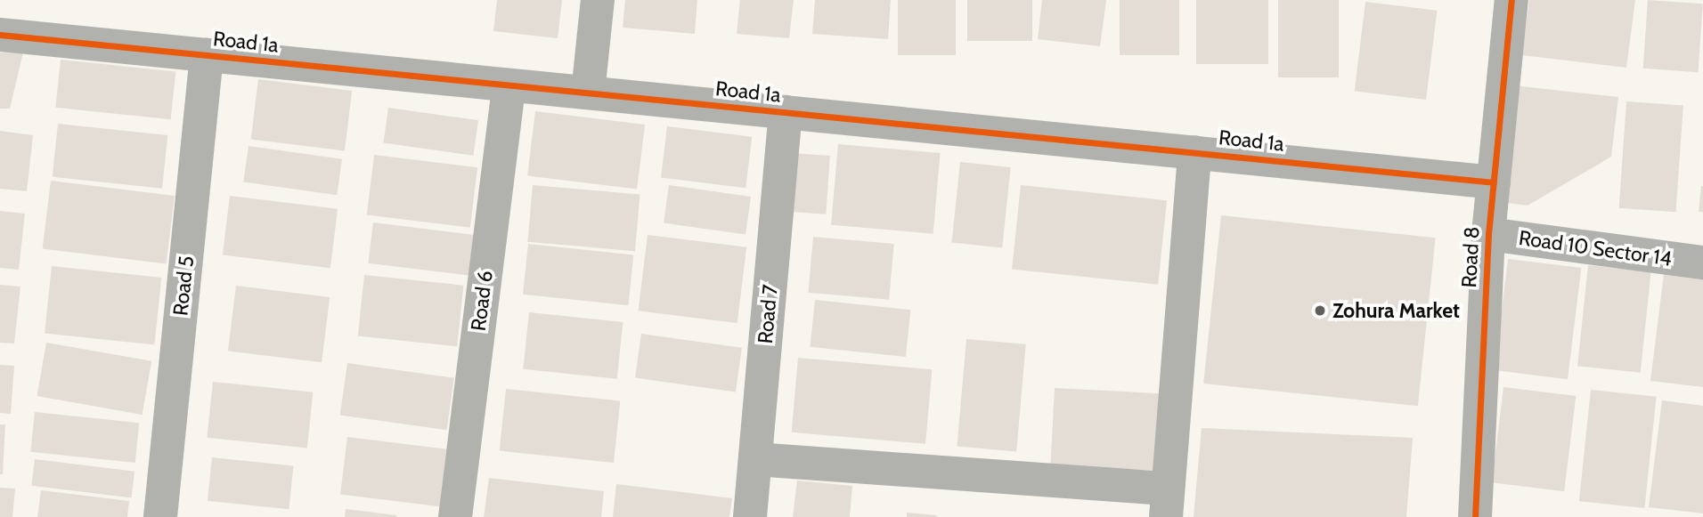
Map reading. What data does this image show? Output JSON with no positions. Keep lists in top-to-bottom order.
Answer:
{
  "streets": {
    "street": [
      "Road 1a",
      "Road 10 Sector 14",
      "Road 8",
      "Road 5",
      "Road 6",
      "Road 7"
    ]
  },
  "crossings": [
    ["Road 1a", "Road 8"],
    ["Road 1a", "Road 5"],
    ["Road 1a", "Road 6"],
    ["Road 1a", "Road 7"],
    ["Road 10 Sector 14", "Road 8"]
  ],
  "places": ["Zohura Market"]
}
